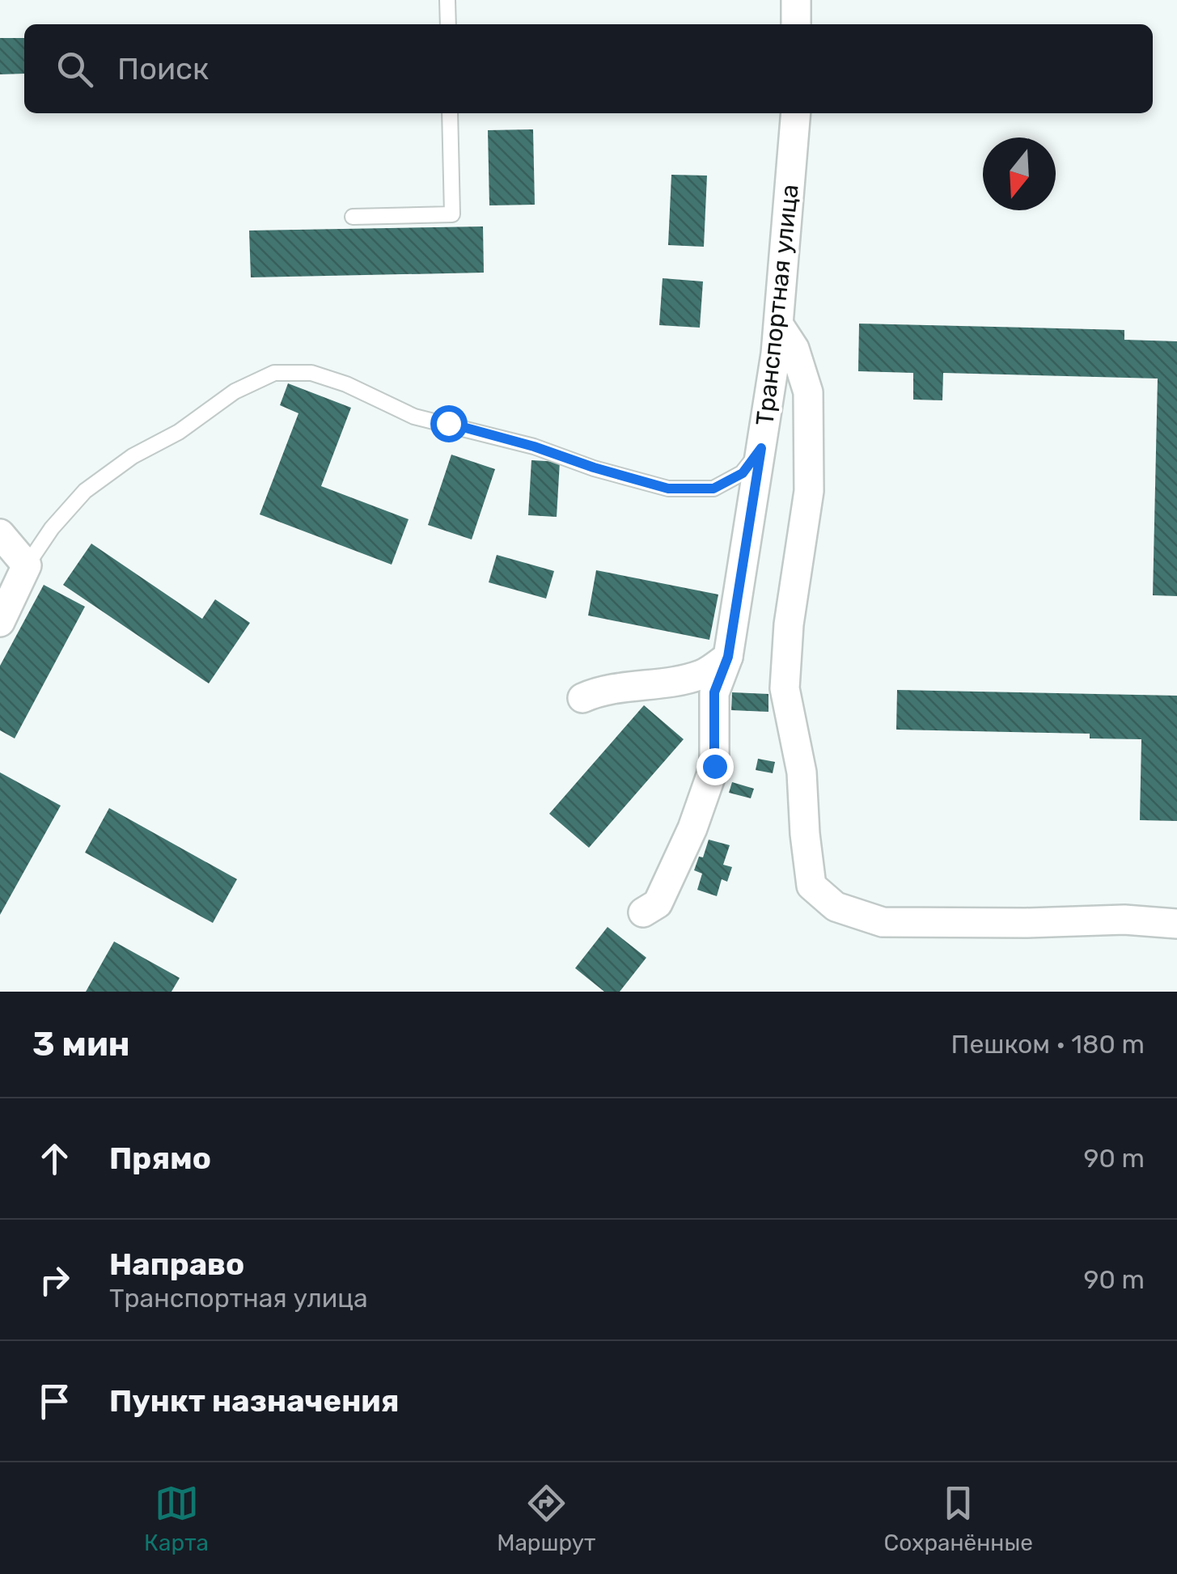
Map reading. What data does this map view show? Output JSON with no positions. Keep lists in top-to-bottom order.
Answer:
{
  "streets": {
    "street": ["Транспортная улица"]
  },
  "north": "bottom",
  "page": {
    "search": "Поиск",
    "heading": ["3 мин", "Пешком · 180 m"],
    "list": [
      ["Прямо", "90 m"],
      ["Направо", "Транспортная улица", "90 m"],
      "Пункт назначения"
    ],
    "nav": ["Карта", "Маршрут", "Сохранённые"]
  }
}
